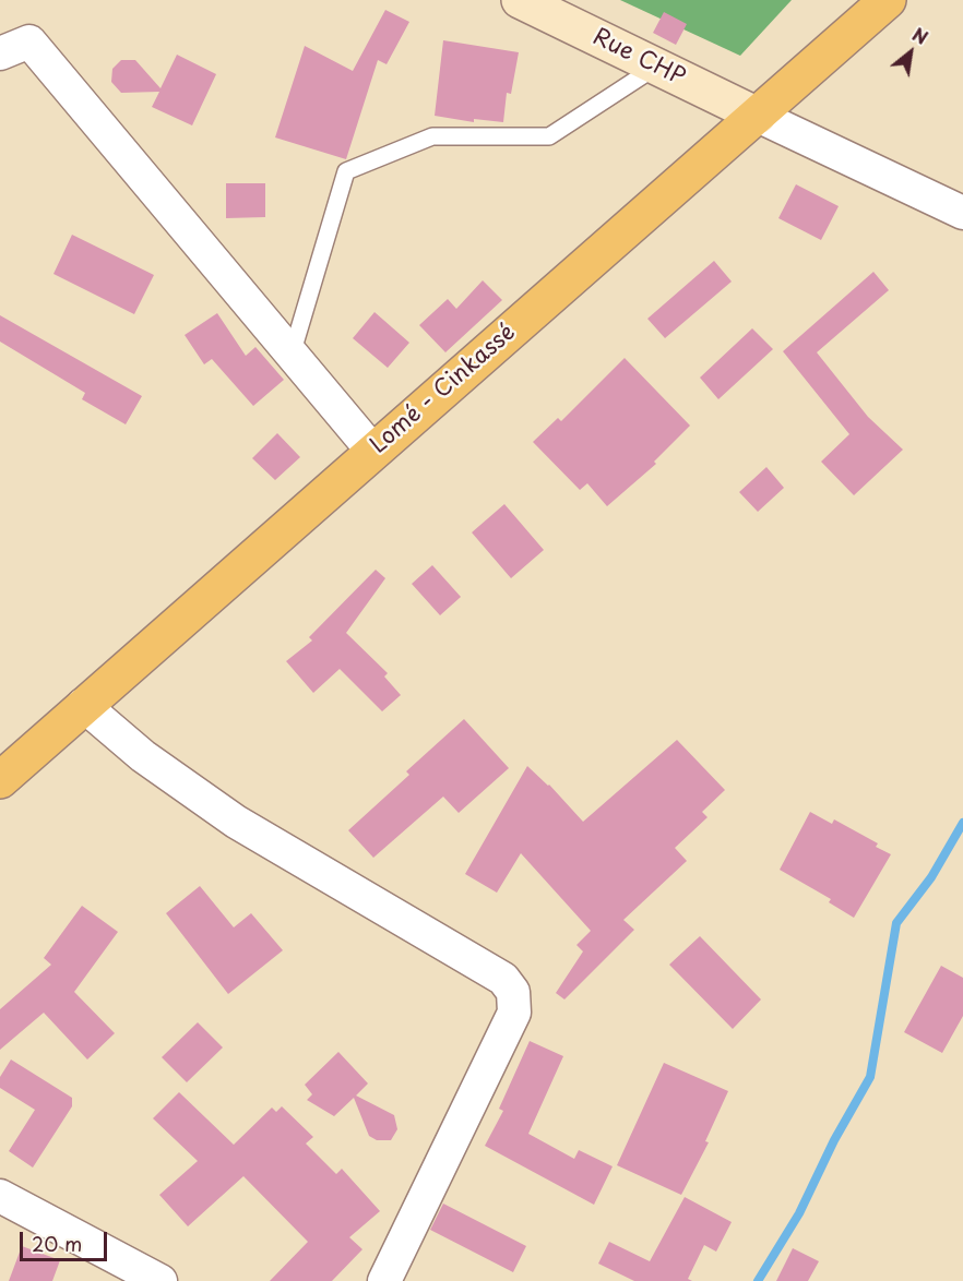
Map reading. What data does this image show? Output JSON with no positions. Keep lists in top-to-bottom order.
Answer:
{
  "streets": {
    "highway": ["Lomé - Cinkassé"],
    "street": ["Rue CHP"]
  },
  "crossings": [
    ["Rue CHP", "Lomé - Cinkassé"]
  ],
  "scale_bar": "20 m",
  "north": "top right"
}
